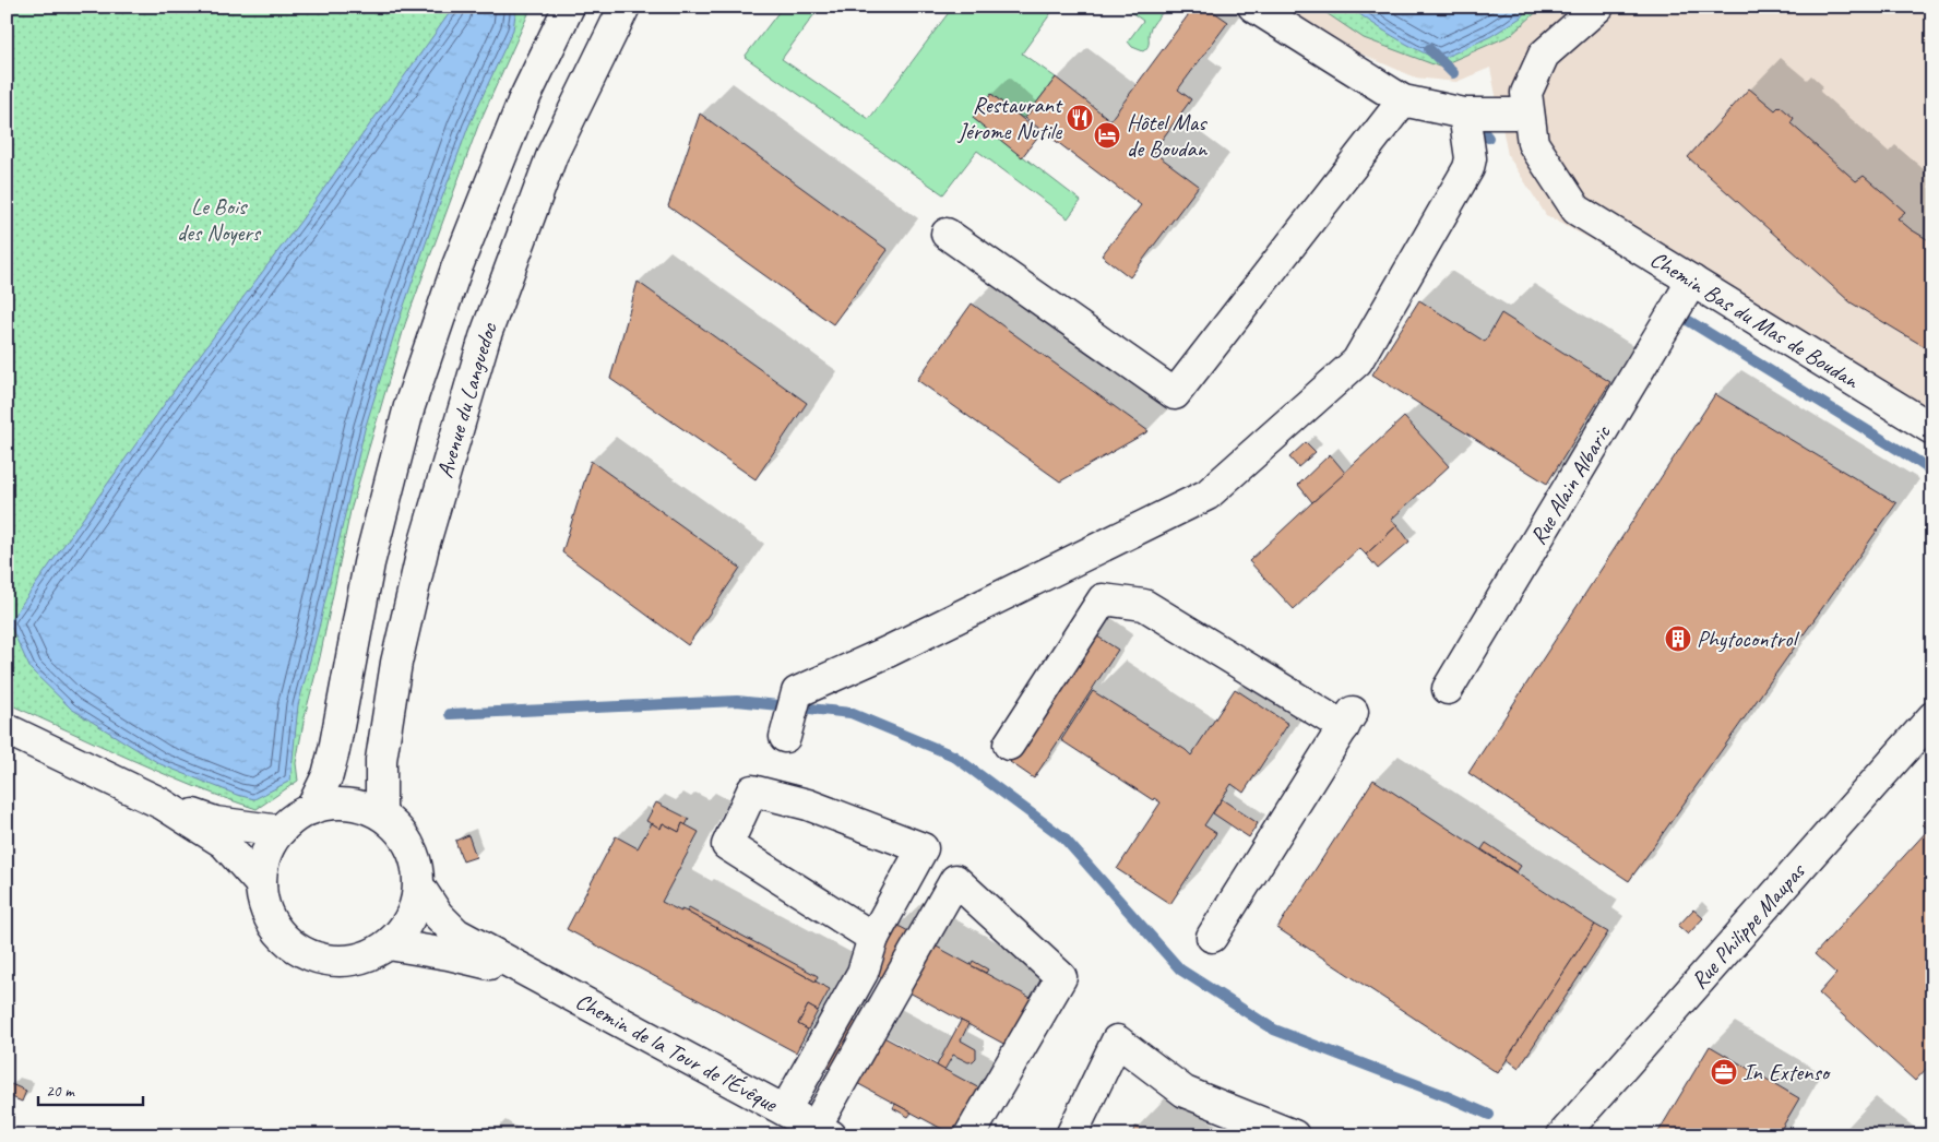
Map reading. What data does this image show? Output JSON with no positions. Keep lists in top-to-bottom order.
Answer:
{
  "streets": {
    "street": [
      "Chemin Bas du Mas de Boudan",
      "Avenue du Languedoc",
      "Rue Alain Albaric",
      "Rue Philippe Maupas",
      "Chemin de la Tour de l'Évêque"
    ]
  },
  "crossings": [
    ["Chemin Bas du Mas de Boudan", "Rue Alain Albaric"],
    ["Avenue du Languedoc", "Chemin de la Tour de l'Évêque"]
  ],
  "parks": ["Le Bois des Noyers"],
  "places": {
    "restaurant": ["Restaurant Jérome Nutile"],
    "hotel": ["Hôtel Mas de Boudan"],
    "building": ["Phytocontrol"],
    "office": ["In Extenso"]
  },
  "scale_bar": "20 m"
}
